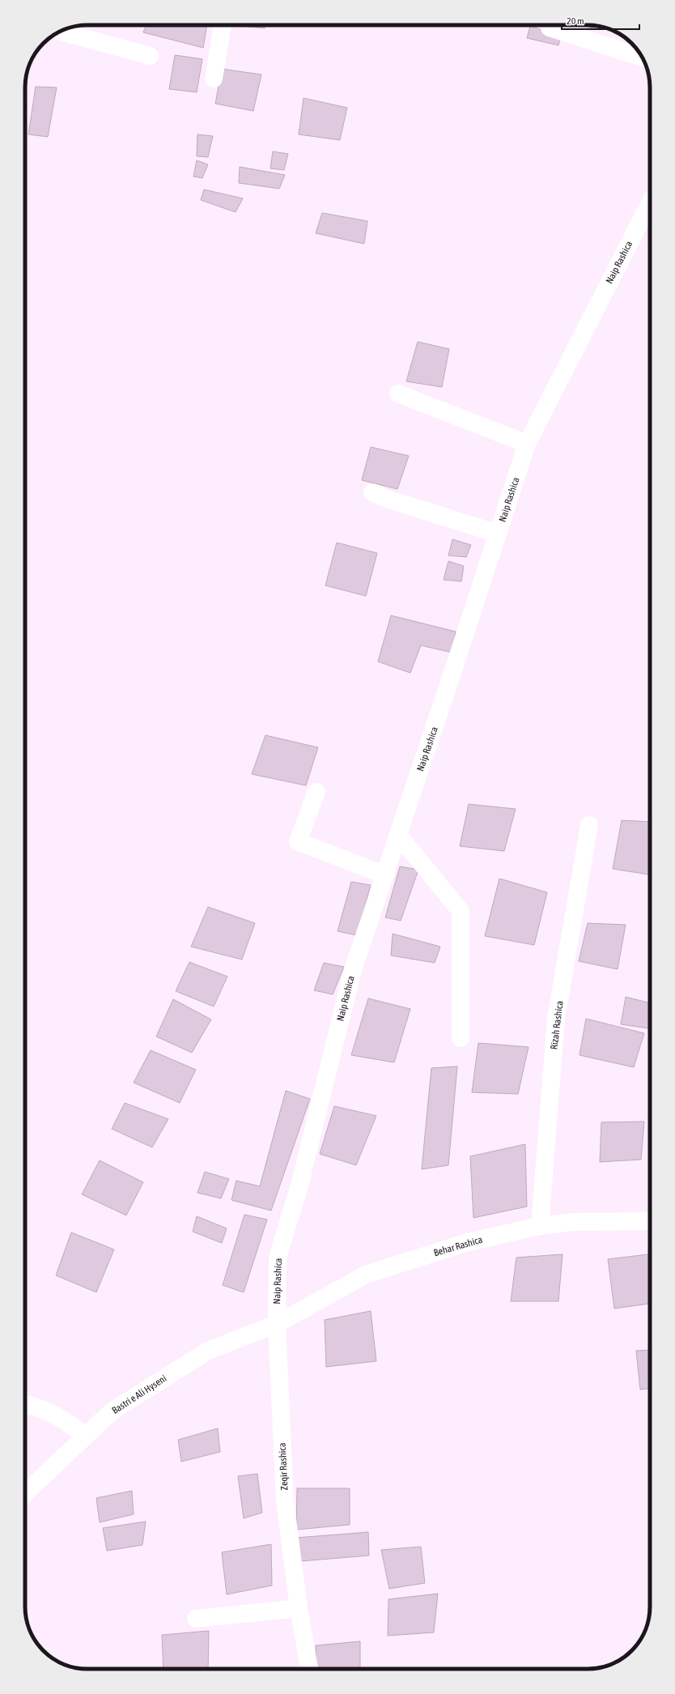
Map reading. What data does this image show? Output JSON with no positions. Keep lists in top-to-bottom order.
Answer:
{
  "streets": {
    "street": [
      "Naip Rashica",
      "Rizah Rashica",
      "Behar Rashica",
      "Bastri e Ali Hyseni",
      "Zeqir Rashica"
    ]
  },
  "crossings": [
    ["Naip Rashica", "Behar Rashica"],
    ["Naip Rashica", "Bastri e Ali Hyseni"],
    ["Naip Rashica", "Zeqir Rashica"],
    ["Rizah Rashica", "Behar Rashica"],
    ["Behar Rashica", "Bastri e Ali Hyseni"],
    ["Behar Rashica", "Zeqir Rashica"],
    ["Bastri e Ali Hyseni", "Zeqir Rashica"]
  ],
  "scale_bar": "20 m"
}
